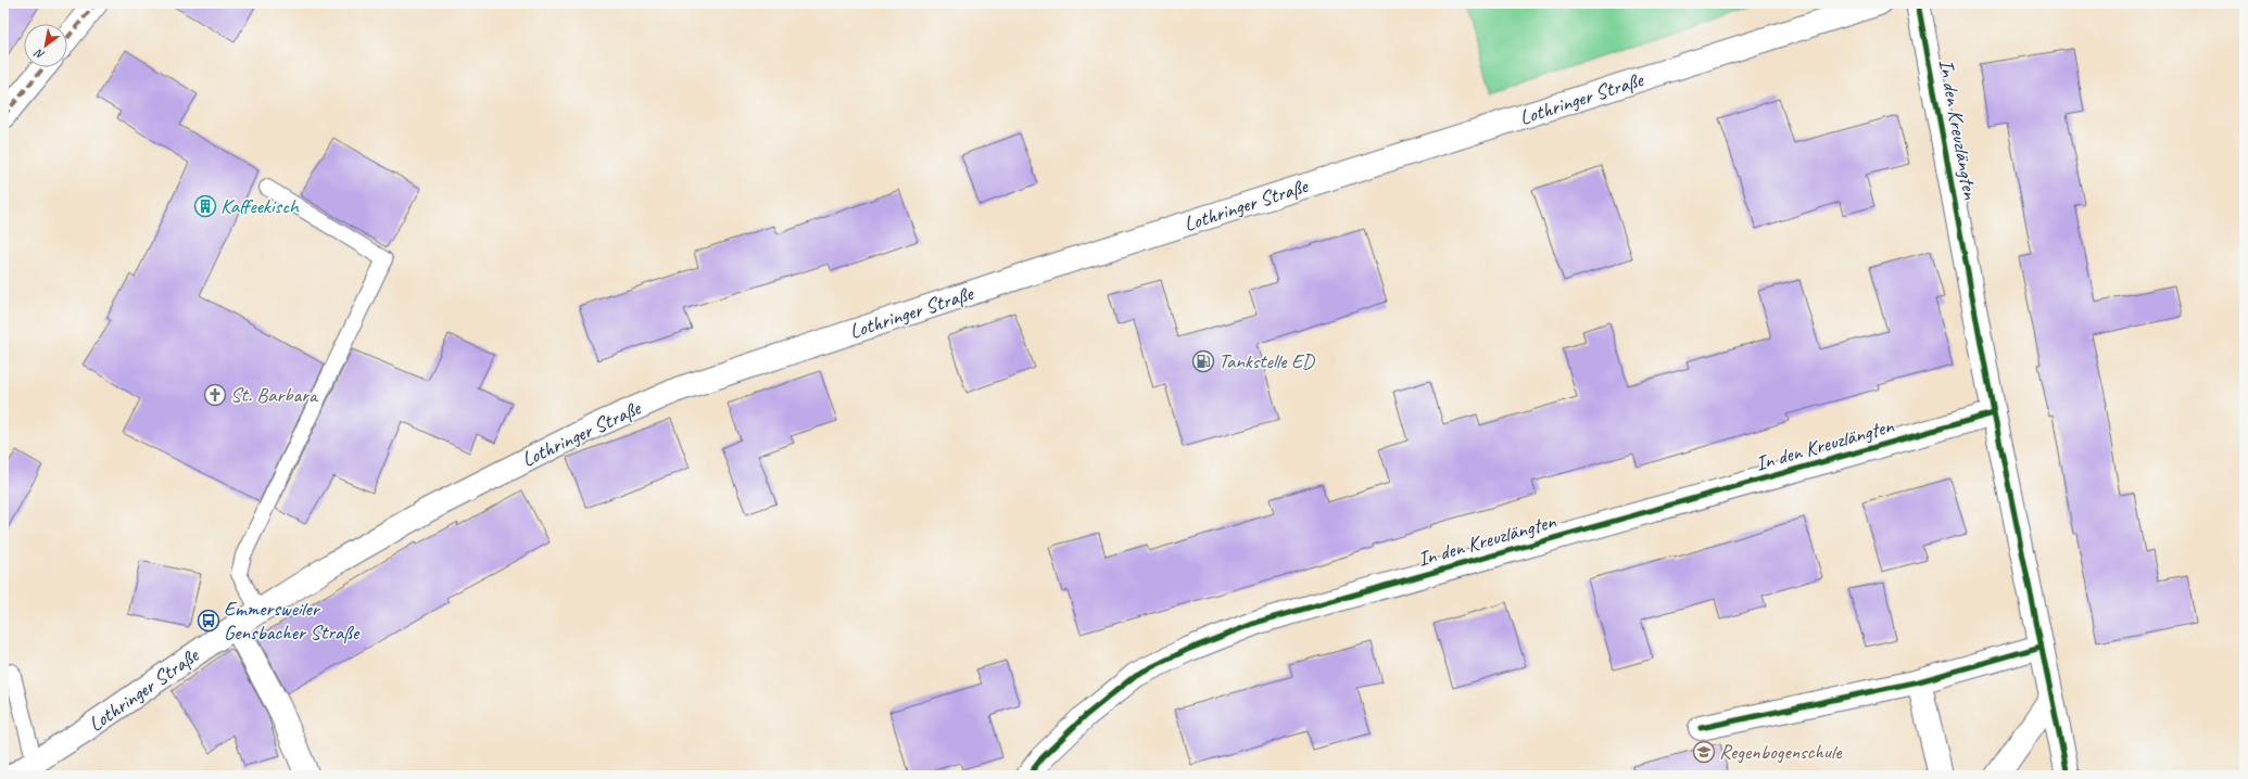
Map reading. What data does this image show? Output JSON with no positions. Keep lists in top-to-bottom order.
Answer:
{
  "streets": {
    "street": ["Lothringer Straße", "In den Kreuzlängten"]
  },
  "places": {
    "building": ["Kaffeekisch"],
    "fuel station": ["Tankstelle ED"],
    "church": ["St. Barbara"],
    "bus stop": ["Emmersweiler Gensbacher Straße"],
    "school or university": ["Regenbogenschule"]
  },
  "north": "bottom left"
}
